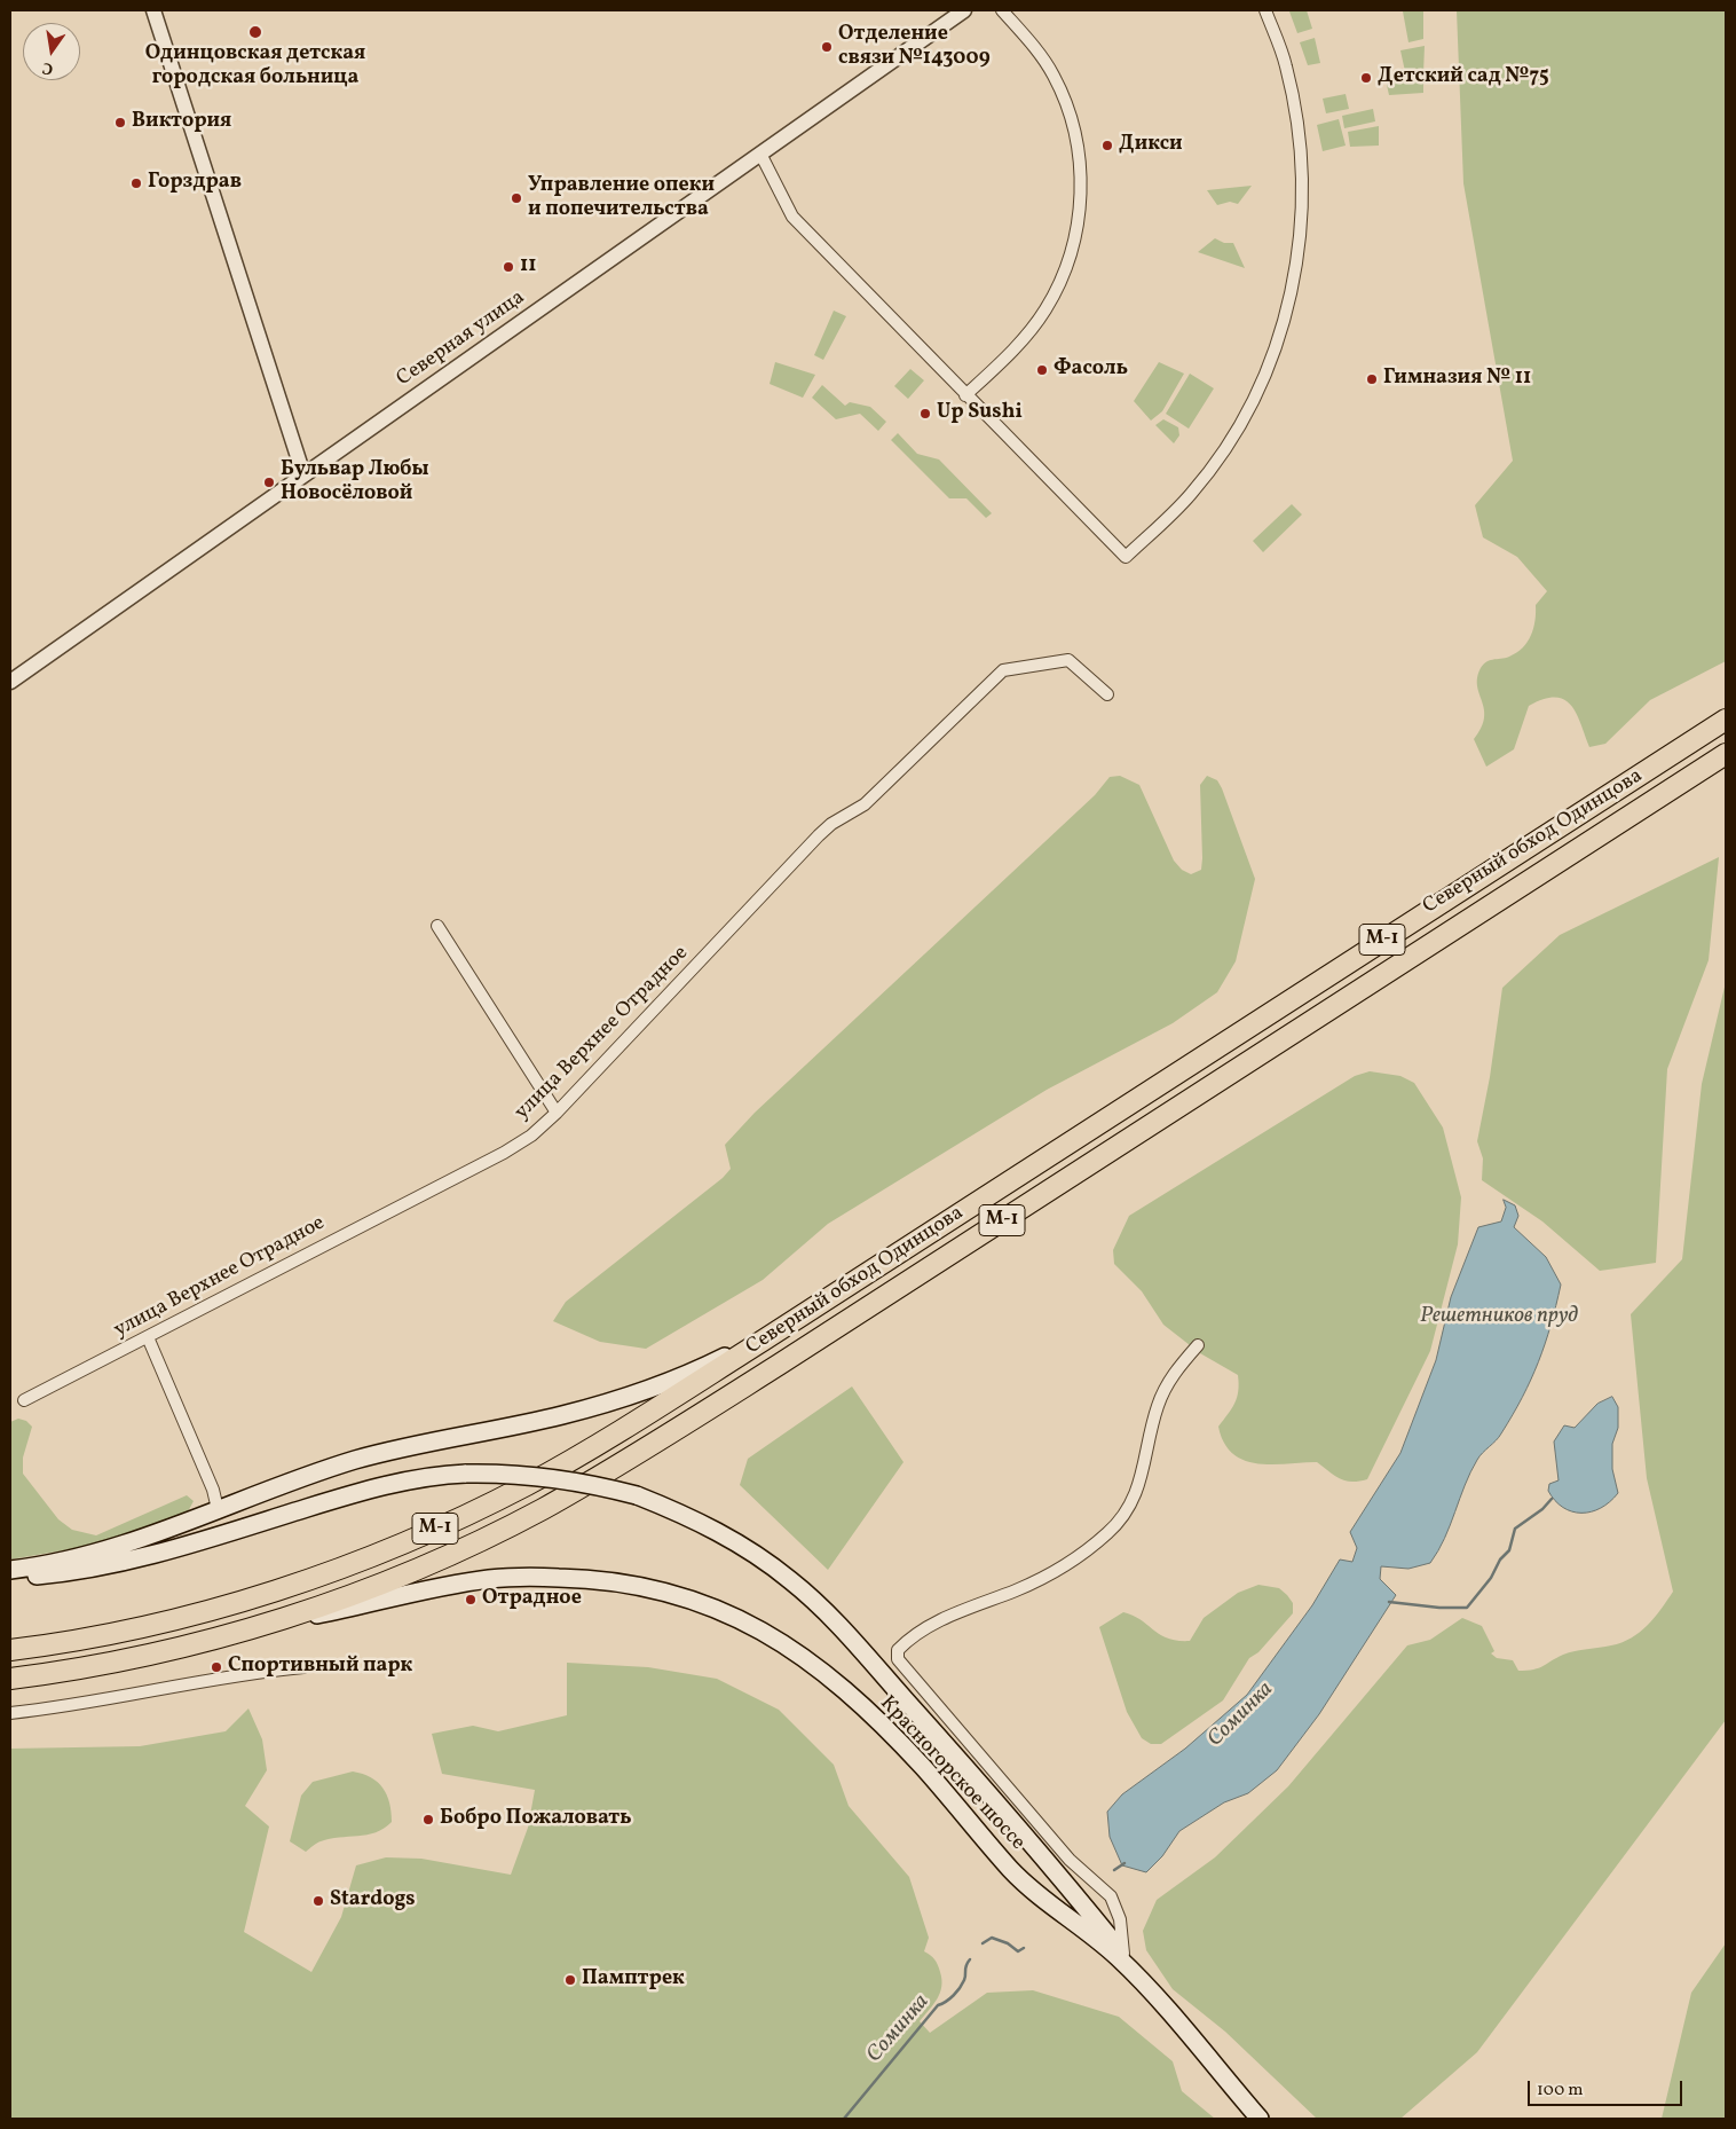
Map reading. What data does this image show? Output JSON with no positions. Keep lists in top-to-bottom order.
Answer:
{
  "streets": {
    "highway": ["Северный обход Одинцова", "М-1"],
    "main road": ["Красногорское шоссе"],
    "street": ["Северная улица", "улица Верхнее Отрадное"]
  },
  "crossings": [
    ["Северный обход Одинцова", "Красногорское шоссе"]
  ],
  "water": ["Решетников пруд", "Соминка"],
  "places": [
    "Одинцовская детская городская больница",
    "Отделение связи №143009",
    "Детский сад №75",
    "Виктория",
    "Дикси",
    "Горздрав",
    "Управление опеки и попечительства",
    "11",
    "Фасоль",
    "Гимназия № 11",
    "Up Sushi",
    "Бульвар Любы Новосёловой",
    "Отрадное",
    "Спортивный парк",
    "Бобро Пожаловать",
    "Stardogs",
    "Памптрек"
  ],
  "scale_bar": "100 m",
  "north": "bottom"
}
